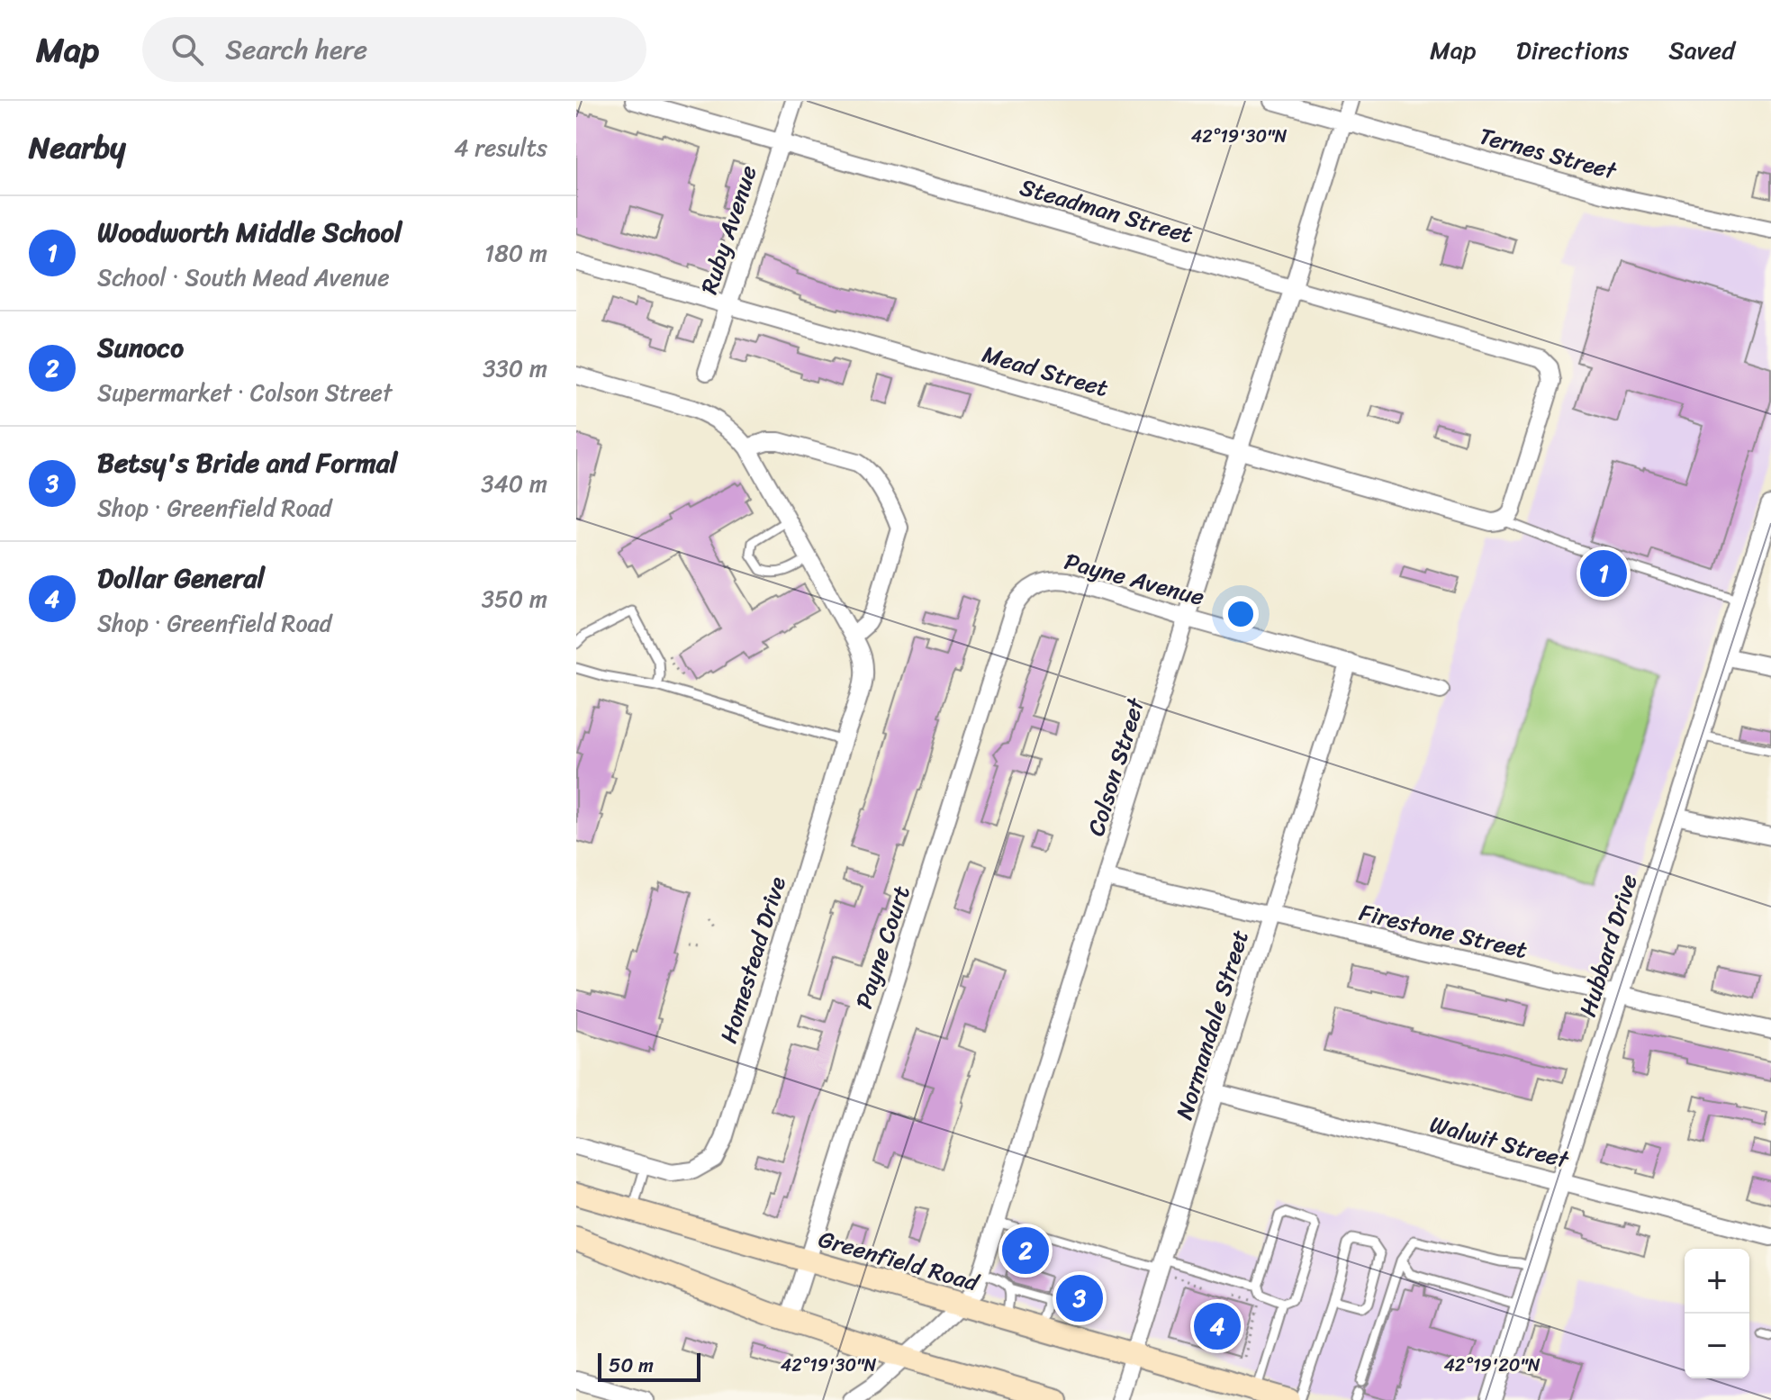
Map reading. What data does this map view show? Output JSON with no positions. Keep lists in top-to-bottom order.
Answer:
{
  "streets": {
    "main road": ["Greenfield Road"],
    "street": [
      "Ternes Street",
      "Steadman Street",
      "Ruby Avenue",
      "Mead Street",
      "Payne Avenue",
      "Colson Street",
      "Firestone Street",
      "Hubbard Drive",
      "Payne Court",
      "Homestead Drive",
      "Normandale Street",
      "Walwit Street"
    ]
  },
  "crossings": [
    ["Ternes Street", "Colson Street"],
    ["Steadman Street", "Ruby Avenue"],
    ["Steadman Street", "Mead Street"],
    ["Steadman Street", "Colson Street"],
    ["Ruby Avenue", "Mead Street"],
    ["Mead Street", "Colson Street"],
    ["Payne Avenue", "Colson Street"],
    ["Payne Avenue", "Payne Court"],
    ["Payne Avenue", "Normandale Street"],
    ["Colson Street", "Firestone Street"],
    ["Colson Street", "Greenfield Road"],
    ["Firestone Street", "Hubbard Drive"],
    ["Firestone Street", "Normandale Street"],
    ["Hubbard Drive", "Walwit Street"],
    ["Payne Court", "Greenfield Road"],
    ["Normandale Street", "Walwit Street"],
    ["Normandale Street", "Greenfield Road"]
  ],
  "scale_bar": "50 m",
  "page": {
    "header": "Map",
    "search": "Search here",
    "nav": ["Map", "Directions", "Saved"],
    "heading": ["Nearby", "4 results"],
    "list": [
      {
        "mark": "1",
        "name": "Woodworth Middle School",
        "note": "School · South Mead Avenue",
        "value": "180 m"
      },
      {
        "mark": "2",
        "name": "Sunoco",
        "note": "Supermarket · Colson Street",
        "value": "330 m"
      },
      {
        "mark": "3",
        "name": "Betsy's Bride and Formal",
        "note": "Shop · Greenfield Road",
        "value": "340 m"
      },
      {
        "mark": "4",
        "name": "Dollar General",
        "note": "Shop · Greenfield Road",
        "value": "350 m"
      }
    ],
    "pins": [
      "1",
      "2",
      "3",
      "4"
    ],
    "map_buttons": ["+", "−"],
    "scale": "50 m"
  },
  "coordinates": ["42°19'30\"N", "42°19'20\"N"]
}
